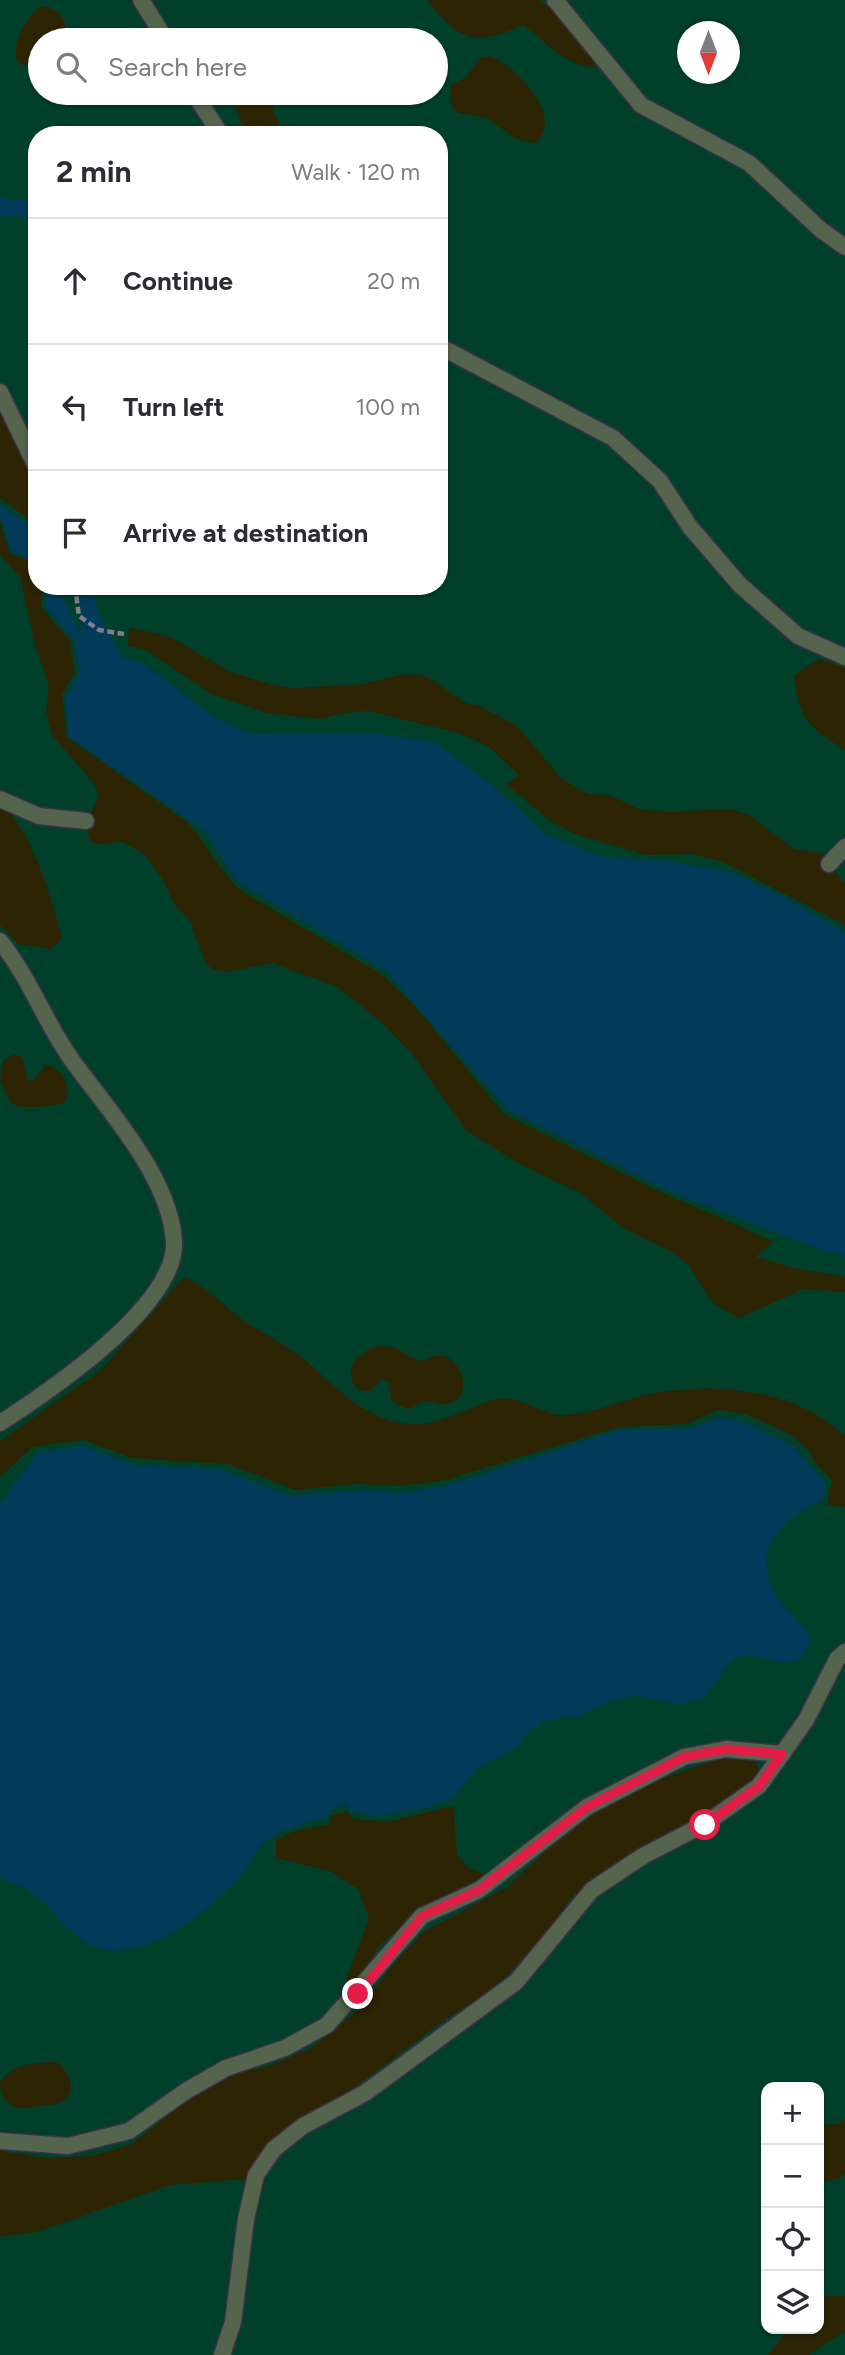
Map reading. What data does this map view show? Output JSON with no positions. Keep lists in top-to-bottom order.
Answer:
{
  "north": "bottom",
  "page": {
    "search": "Search here",
    "heading": ["2 min", "Walk · 120 m"],
    "list": [
      ["Continue", "20 m"],
      ["Turn left", "100 m"],
      "Arrive at destination"
    ],
    "map_buttons": ["+", "−"]
  }
}
